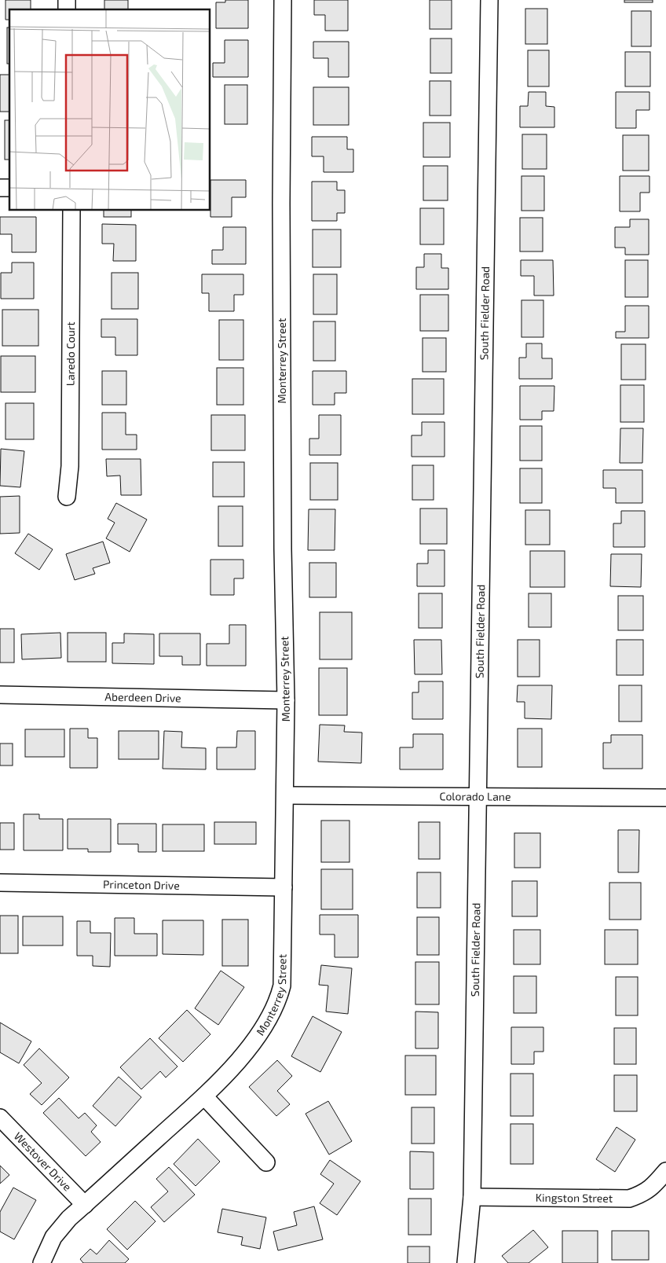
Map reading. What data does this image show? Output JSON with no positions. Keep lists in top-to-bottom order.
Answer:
{
  "streets": {
    "street": [
      "South Fielder Road",
      "Laredo Court",
      "Monterrey Street",
      "Aberdeen Drive",
      "Colorado Lane",
      "Princeton Drive",
      "Westover Drive",
      "Kingston Street"
    ]
  },
  "crossings": [
    ["South Fielder Road", "Colorado Lane"],
    ["South Fielder Road", "Kingston Street"],
    ["Monterrey Street", "Aberdeen Drive"],
    ["Monterrey Street", "Colorado Lane"],
    ["Monterrey Street", "Princeton Drive"],
    ["Monterrey Street", "Westover Drive"]
  ]
}
